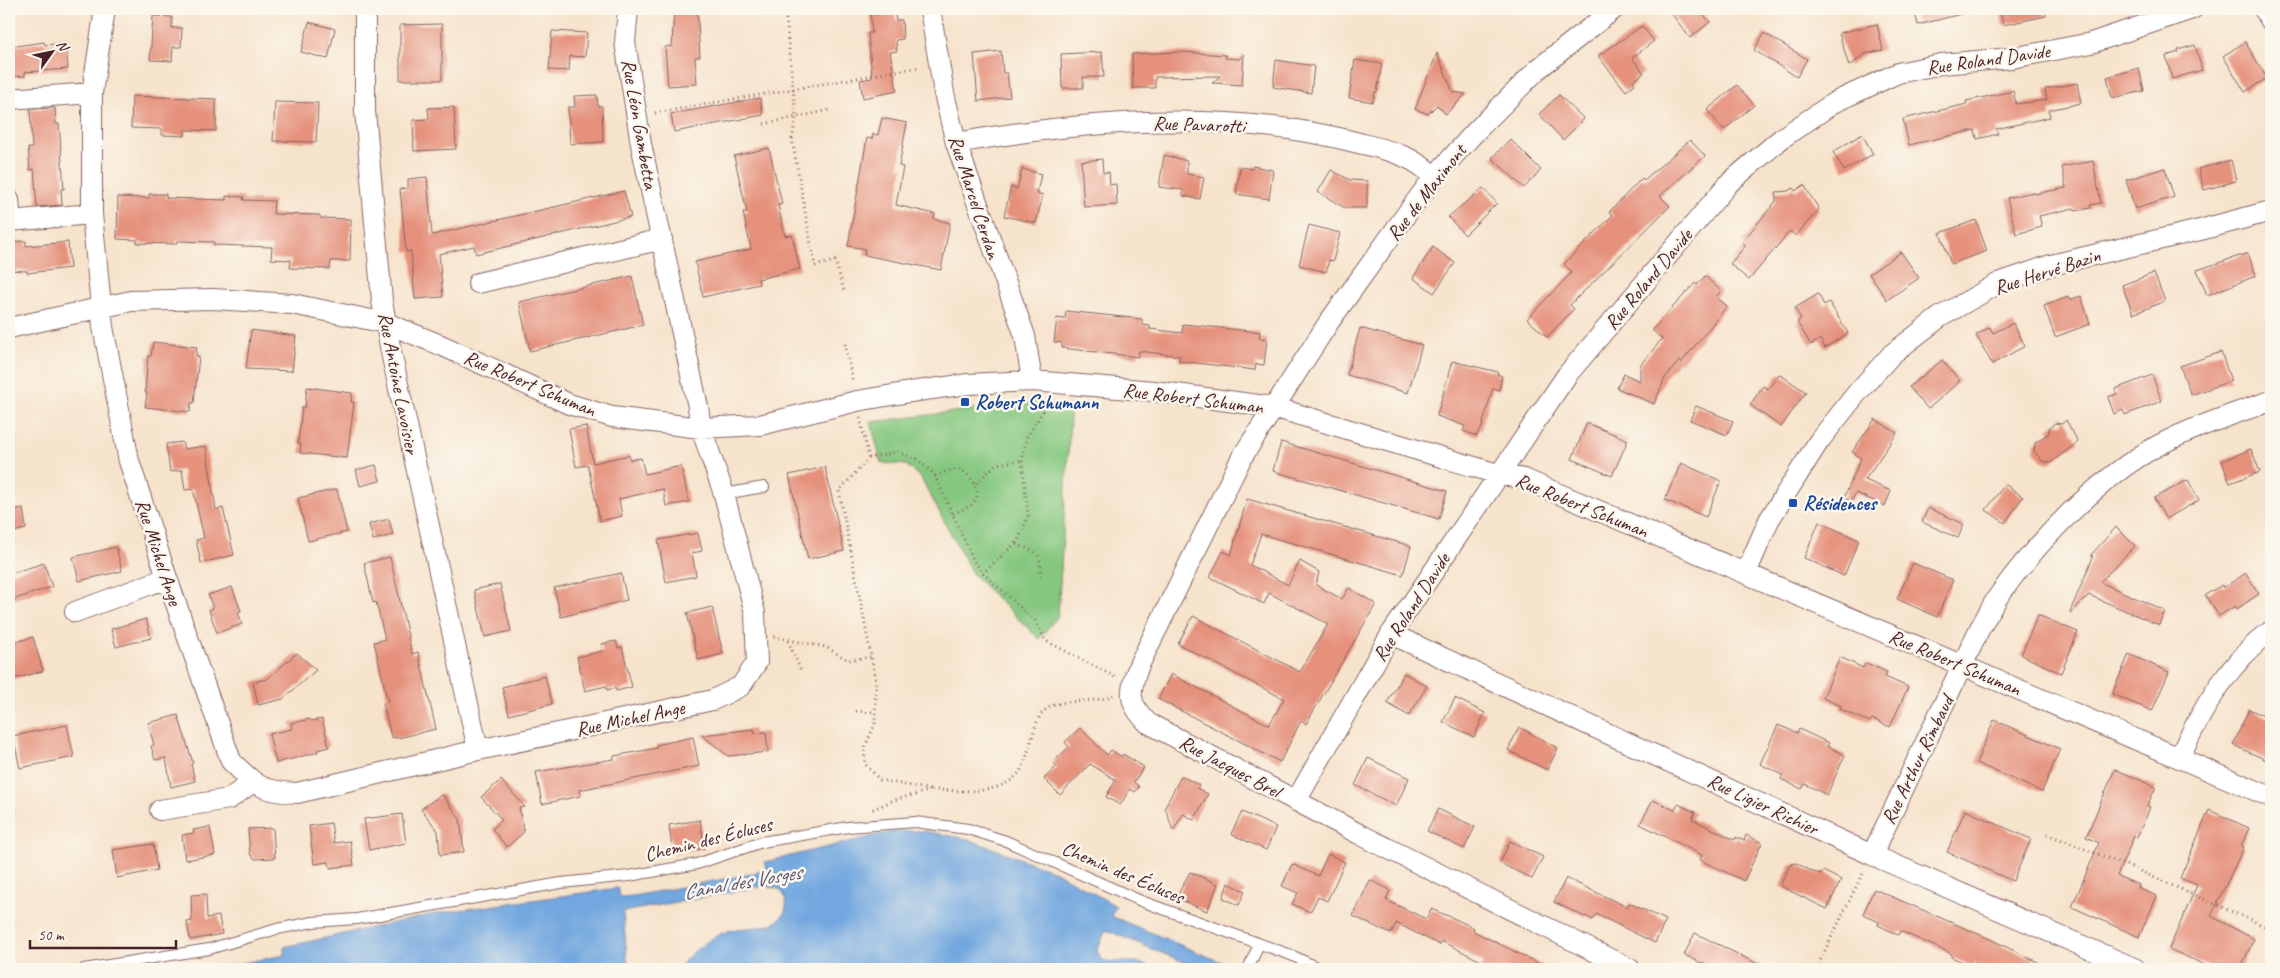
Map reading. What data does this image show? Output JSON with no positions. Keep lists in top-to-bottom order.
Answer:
{
  "streets": {
    "street": [
      "Rue Roland Davide",
      "Rue Léon Gambetta",
      "Rue Pavarotti",
      "Rue de Maximont",
      "Rue Marcel Cerdan",
      "Rue Hervé Bazin",
      "Rue Antoine Lavoisier",
      "Rue Robert Schuman",
      "Rue Michel Ange",
      "Rue Arthur Rimbaud",
      "Rue Jacques Brel",
      "Rue Ligier Richier"
    ],
    "lane": ["Chemin des Écluses"]
  },
  "crossings": [
    ["Rue Roland Davide", "Rue Robert Schuman"],
    ["Rue Roland Davide", "Rue Jacques Brel"],
    ["Rue Roland Davide", "Rue Ligier Richier"],
    ["Rue Léon Gambetta", "Rue Robert Schuman"],
    ["Rue Léon Gambetta", "Rue Michel Ange"],
    ["Rue Pavarotti", "Rue de Maximont"],
    ["Rue Pavarotti", "Rue Marcel Cerdan"],
    ["Rue de Maximont", "Rue Robert Schuman"],
    ["Rue de Maximont", "Rue Jacques Brel"],
    ["Rue Marcel Cerdan", "Rue Robert Schuman"],
    ["Rue Hervé Bazin", "Rue Robert Schuman"],
    ["Rue Antoine Lavoisier", "Rue Robert Schuman"],
    ["Rue Antoine Lavoisier", "Rue Michel Ange"],
    ["Rue Robert Schuman", "Rue Michel Ange"],
    ["Rue Robert Schuman", "Rue Arthur Rimbaud"],
    ["Rue Robert Schuman", "Rue Jacques Brel"],
    ["Rue Arthur Rimbaud", "Rue Ligier Richier"]
  ],
  "water": ["Canal des Vosges"],
  "places": {
    "transit": ["Robert Schumann", "Résidences"]
  },
  "scale_bar": "50 m",
  "north": "top right"
}
